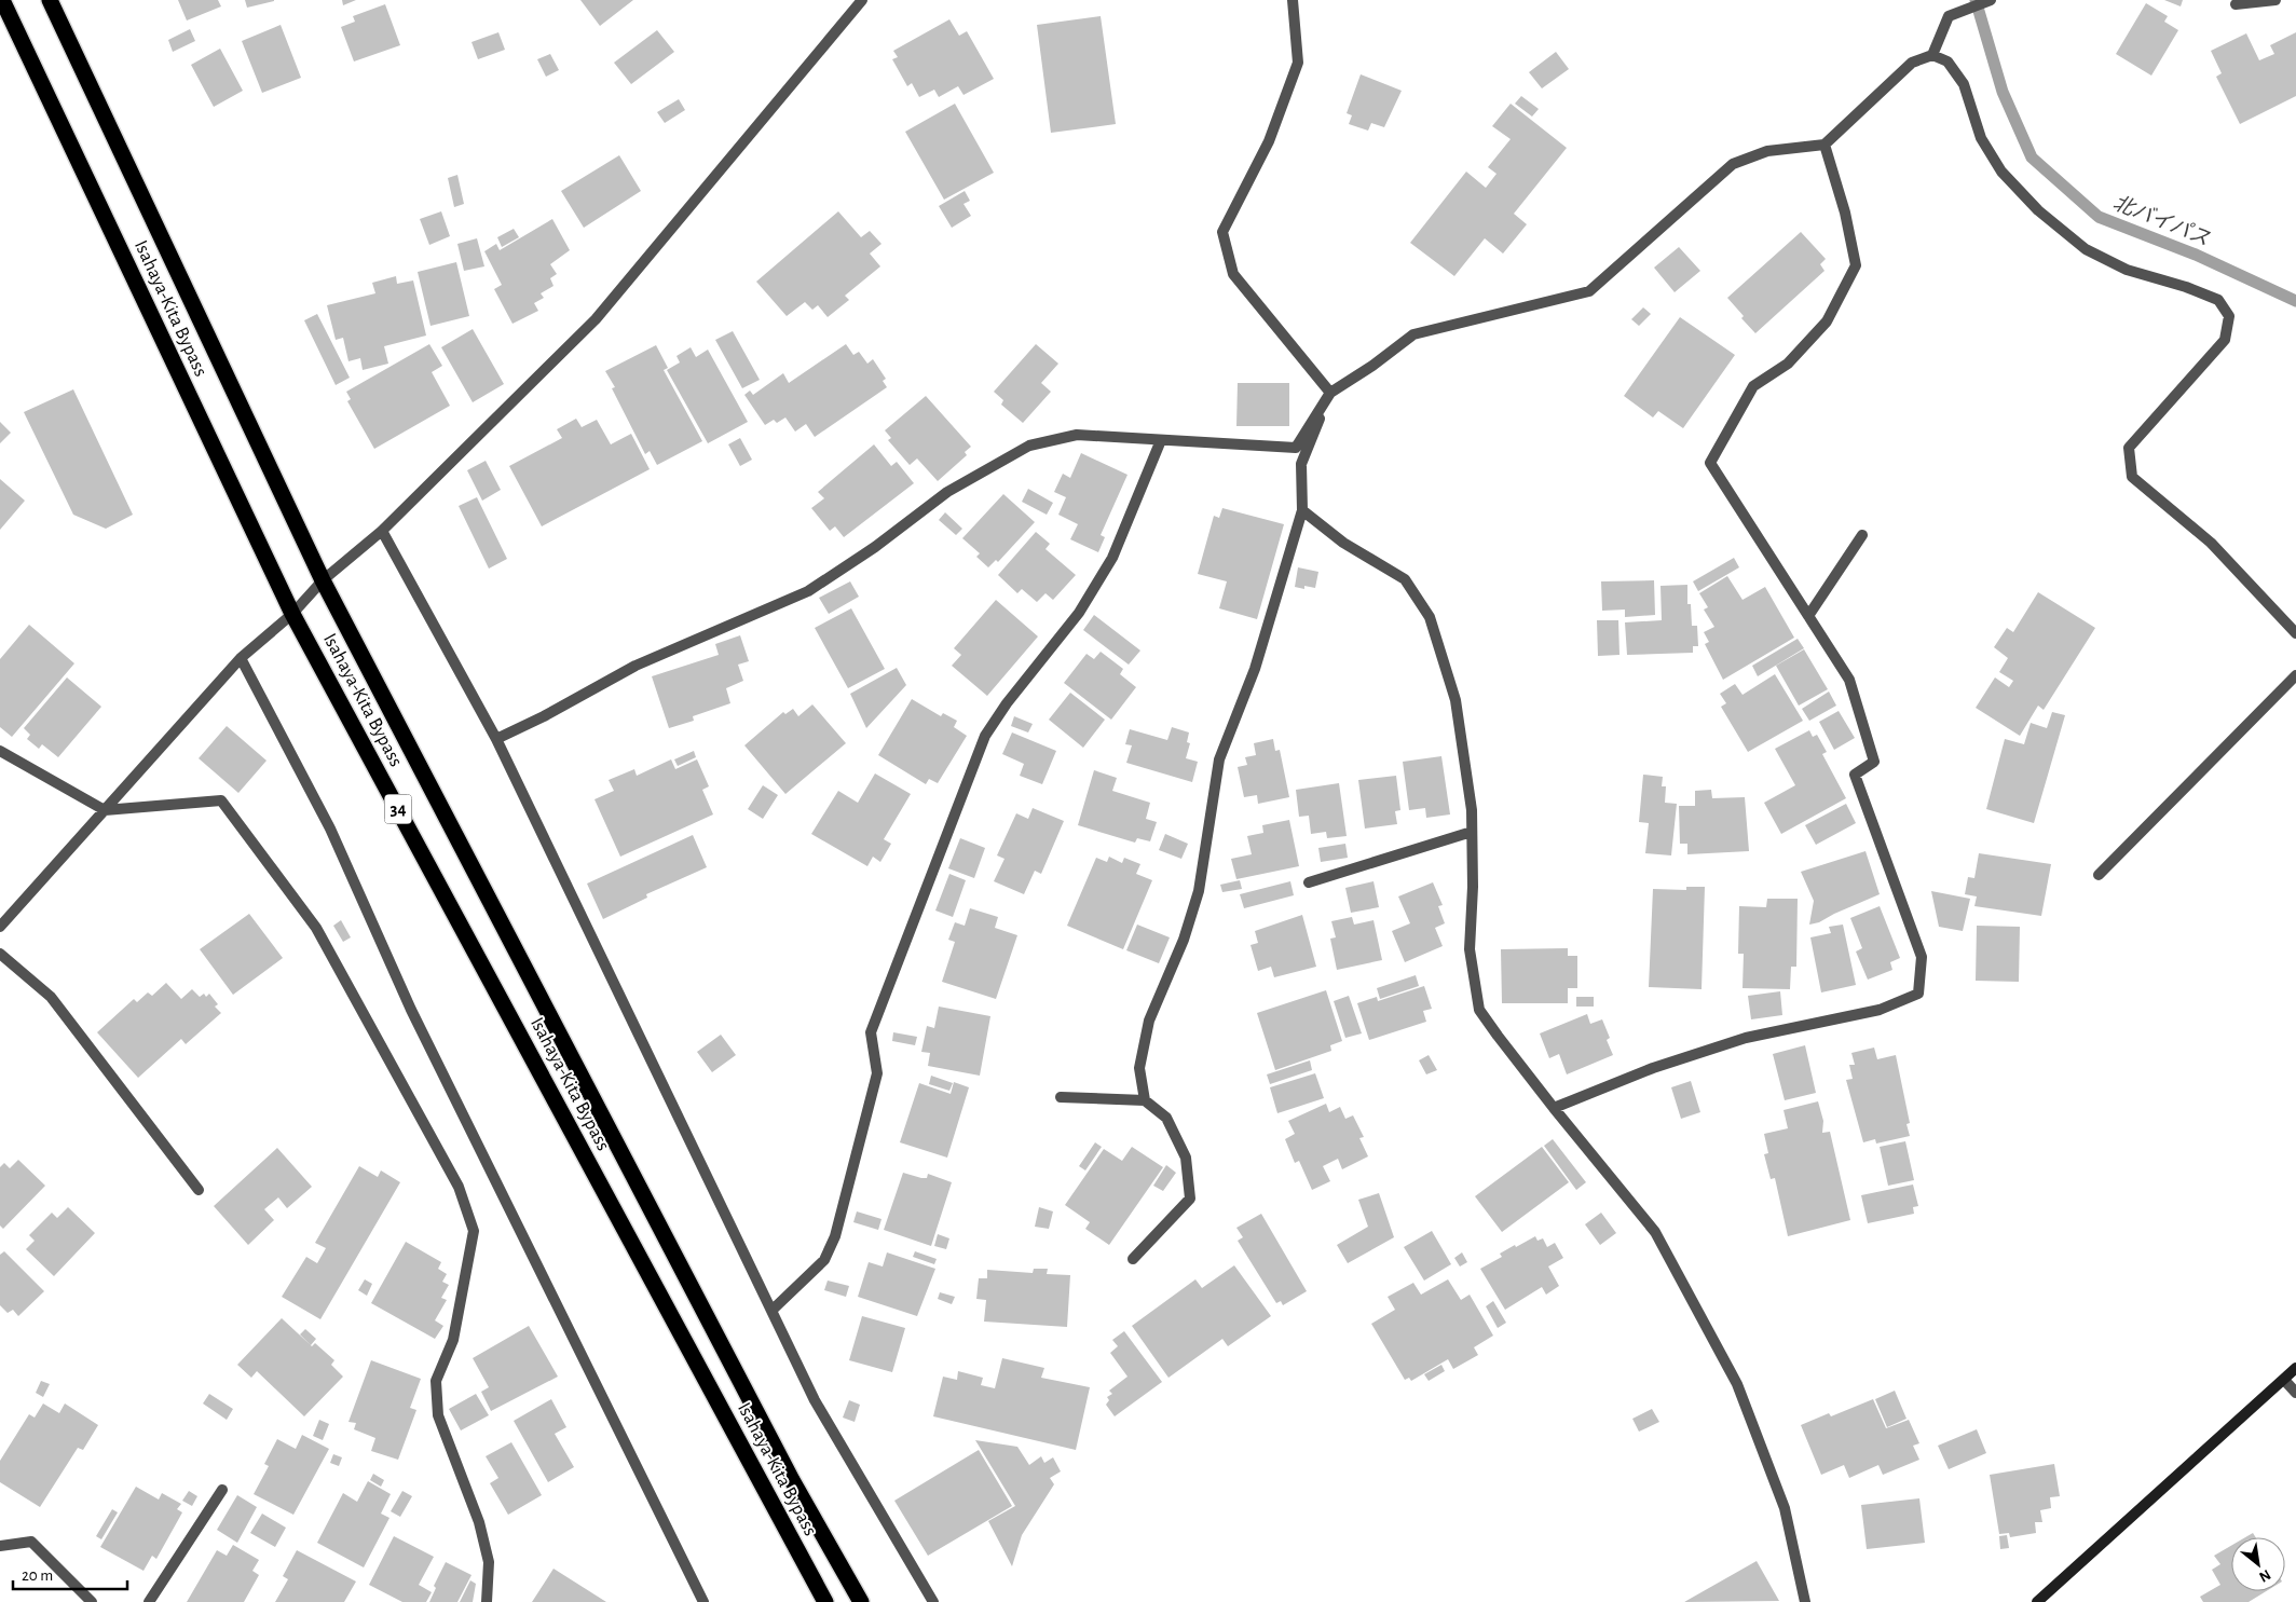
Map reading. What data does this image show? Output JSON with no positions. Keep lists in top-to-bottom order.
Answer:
{
  "streets": {
    "highway": ["Isahaya-Kita Bypass", "34"]
  },
  "water": ["北バイパス"],
  "scale_bar": "20 m",
  "north": "bottom right"
}
